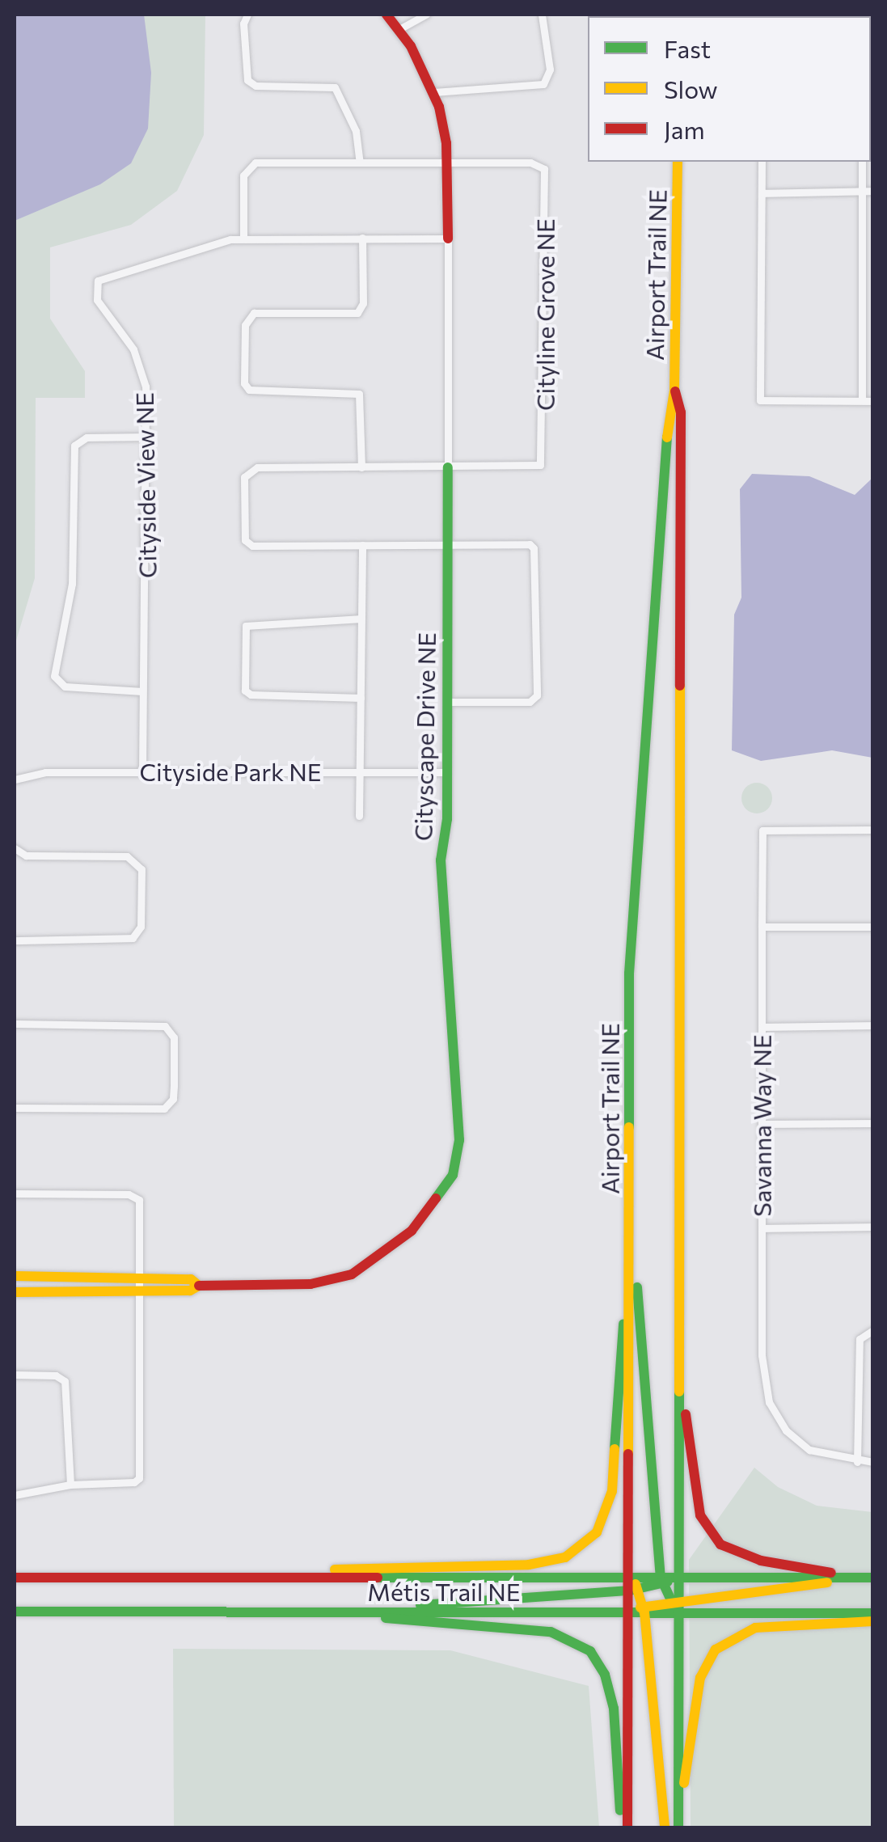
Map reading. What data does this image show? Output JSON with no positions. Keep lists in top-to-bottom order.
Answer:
{
  "streets": {
    "main road": ["Airport Trail NE", "Cityscape Drive NE", "Métis Trail NE"],
    "street": [
      "Cityline Grove NE",
      "Cityside View NE",
      "Cityside Park NE",
      "Savanna Way NE"
    ]
  },
  "crossings": [
    ["Airport Trail NE", "Métis Trail NE"],
    ["Cityline Grove NE", "Cityside View NE"],
    ["Cityline Grove NE", "Cityscape Drive NE"],
    ["Cityside View NE", "Cityscape Drive NE"],
    ["Cityside View NE", "Cityside Park NE"],
    ["Cityscape Drive NE", "Cityside Park NE"]
  ],
  "legend": ["Fast", "Slow", "Jam"]
}
